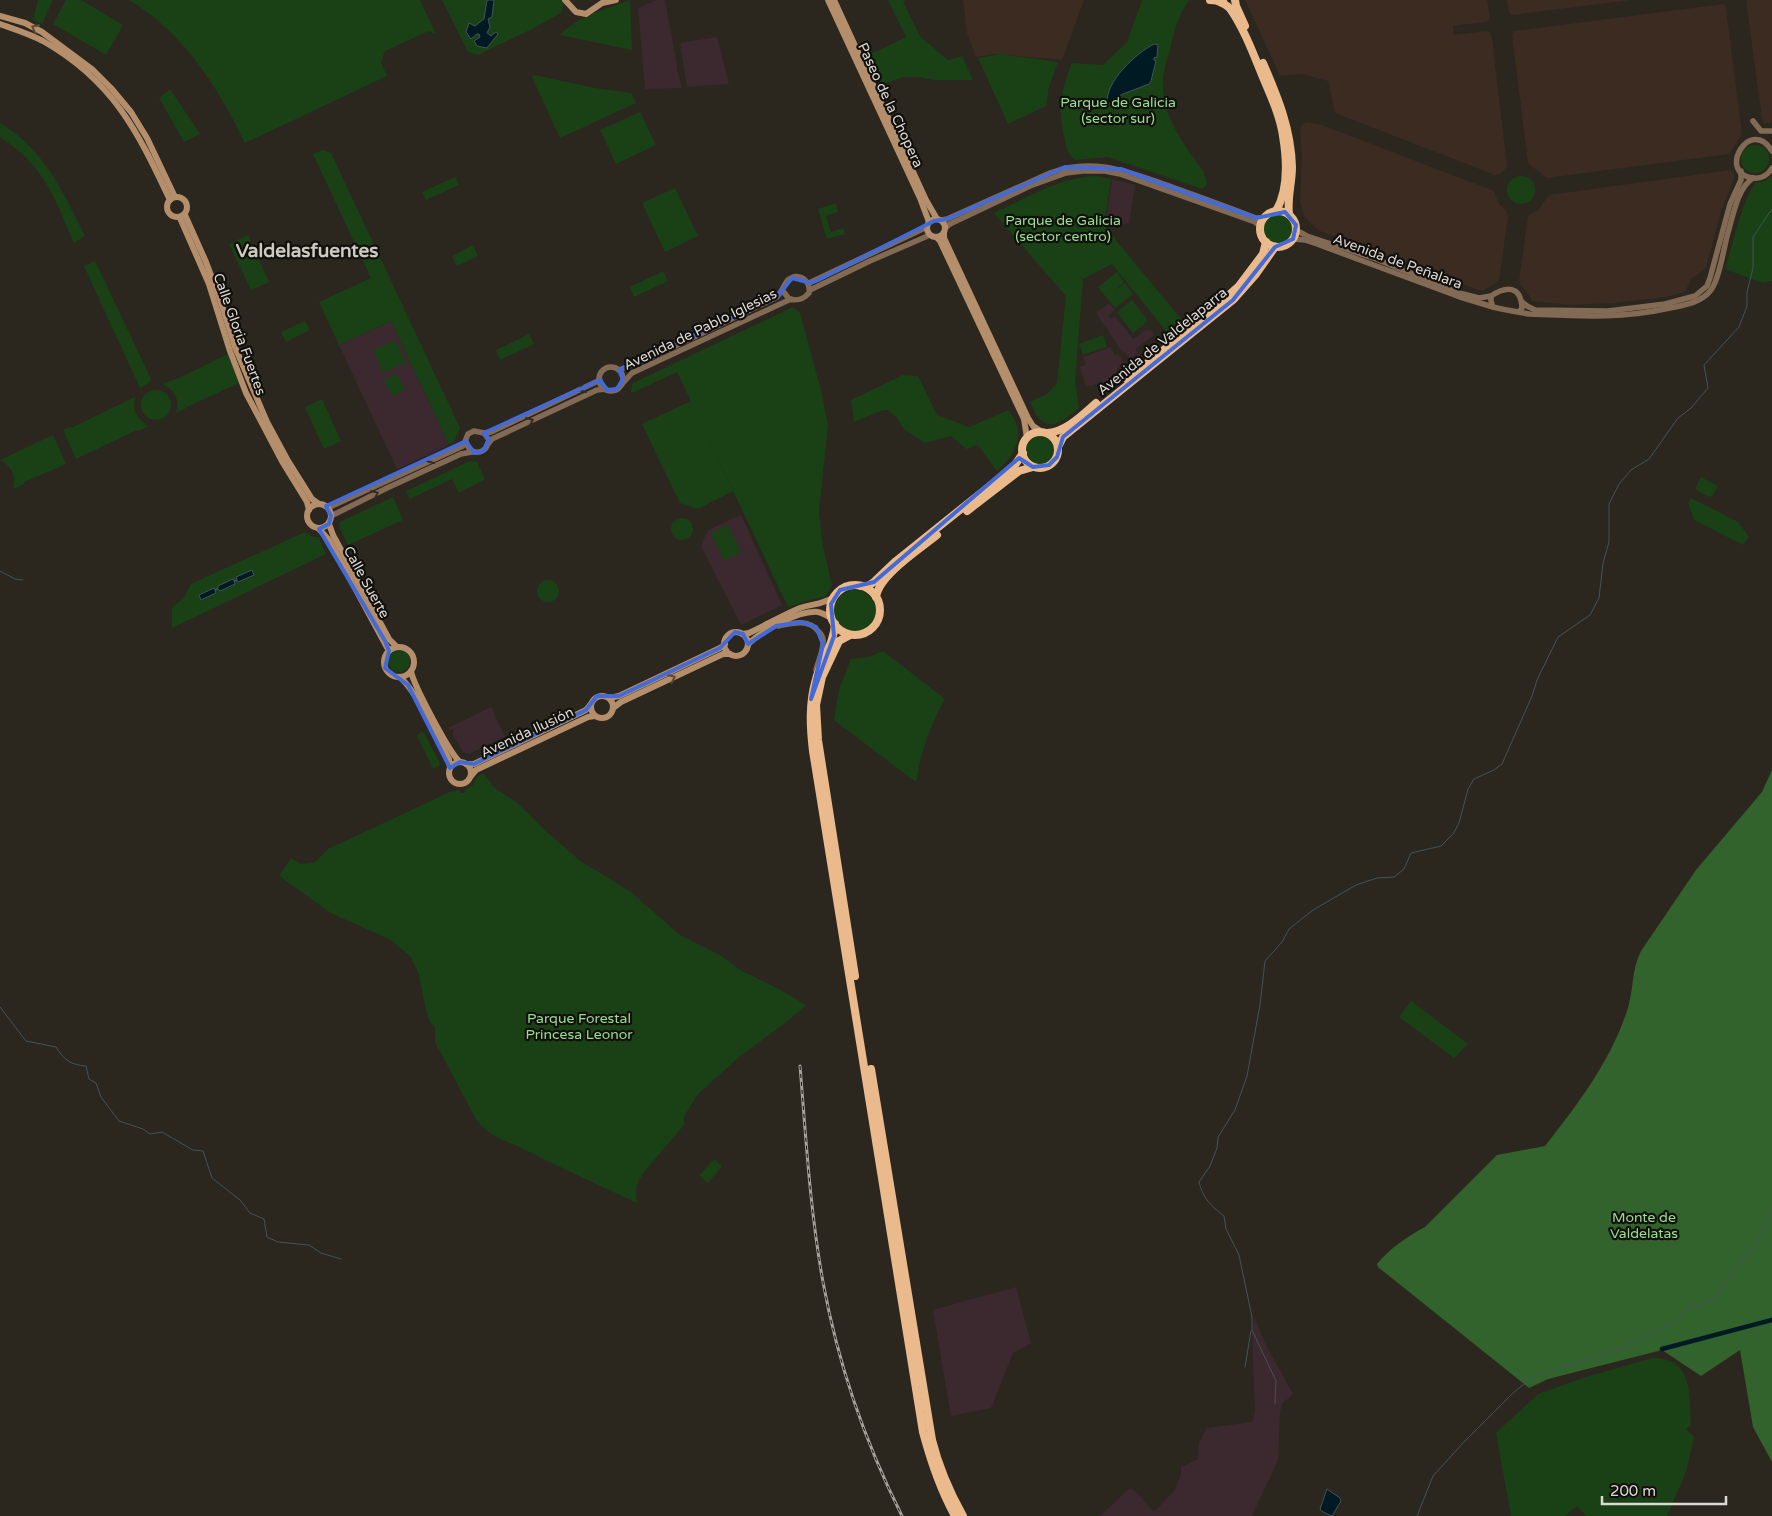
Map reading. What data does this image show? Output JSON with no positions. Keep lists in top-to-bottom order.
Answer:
{
  "streets": {
    "highway": ["Avenida de Valdelaparra"],
    "main road": [
      "Paseo de la Chopera",
      "Calle Gloria Fuertes",
      "Calle Suerte",
      "Avenida Ilusión"
    ],
    "street": ["Avenida de Peñalara", "Avenida de Pablo Iglesias"]
  },
  "crossings": [
    ["Avenida de Peñalara", "Avenida de Valdelaparra"],
    ["Calle Gloria Fuertes", "Calle Suerte"]
  ],
  "districts": ["Valdelasfuentes"],
  "parks": [
    "Parque de Galicia (sector sur)",
    "Parque de Galicia (sector centro)",
    "Parque Forestal Princesa Leonor",
    "Monte de Valdelatas"
  ],
  "scale_bar": "200 m"
}
